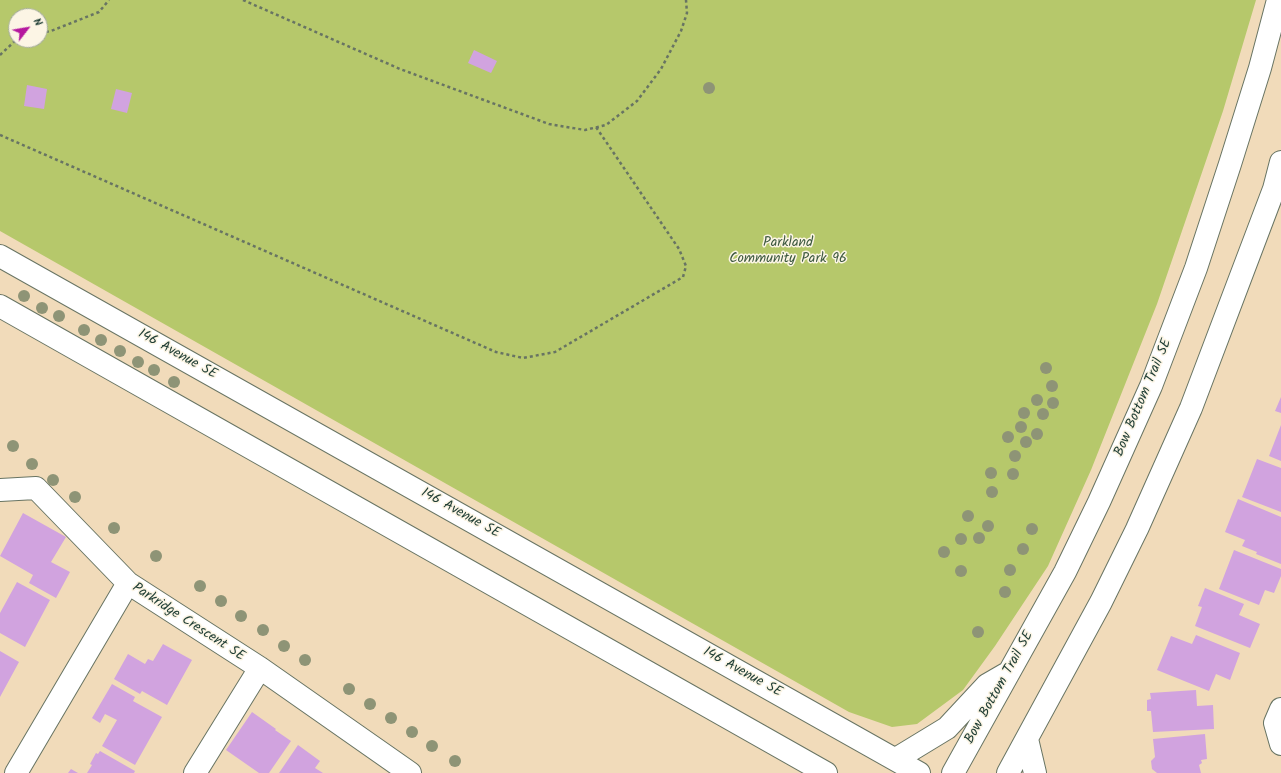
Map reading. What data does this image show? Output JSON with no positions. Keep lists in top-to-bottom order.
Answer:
{
  "streets": {
    "street": ["146 Avenue SE", "Bow Bottom Trail SE", "Parkridge Crescent SE"]
  },
  "parks": ["Parkland Community Park 96"],
  "north": "top right"
}
